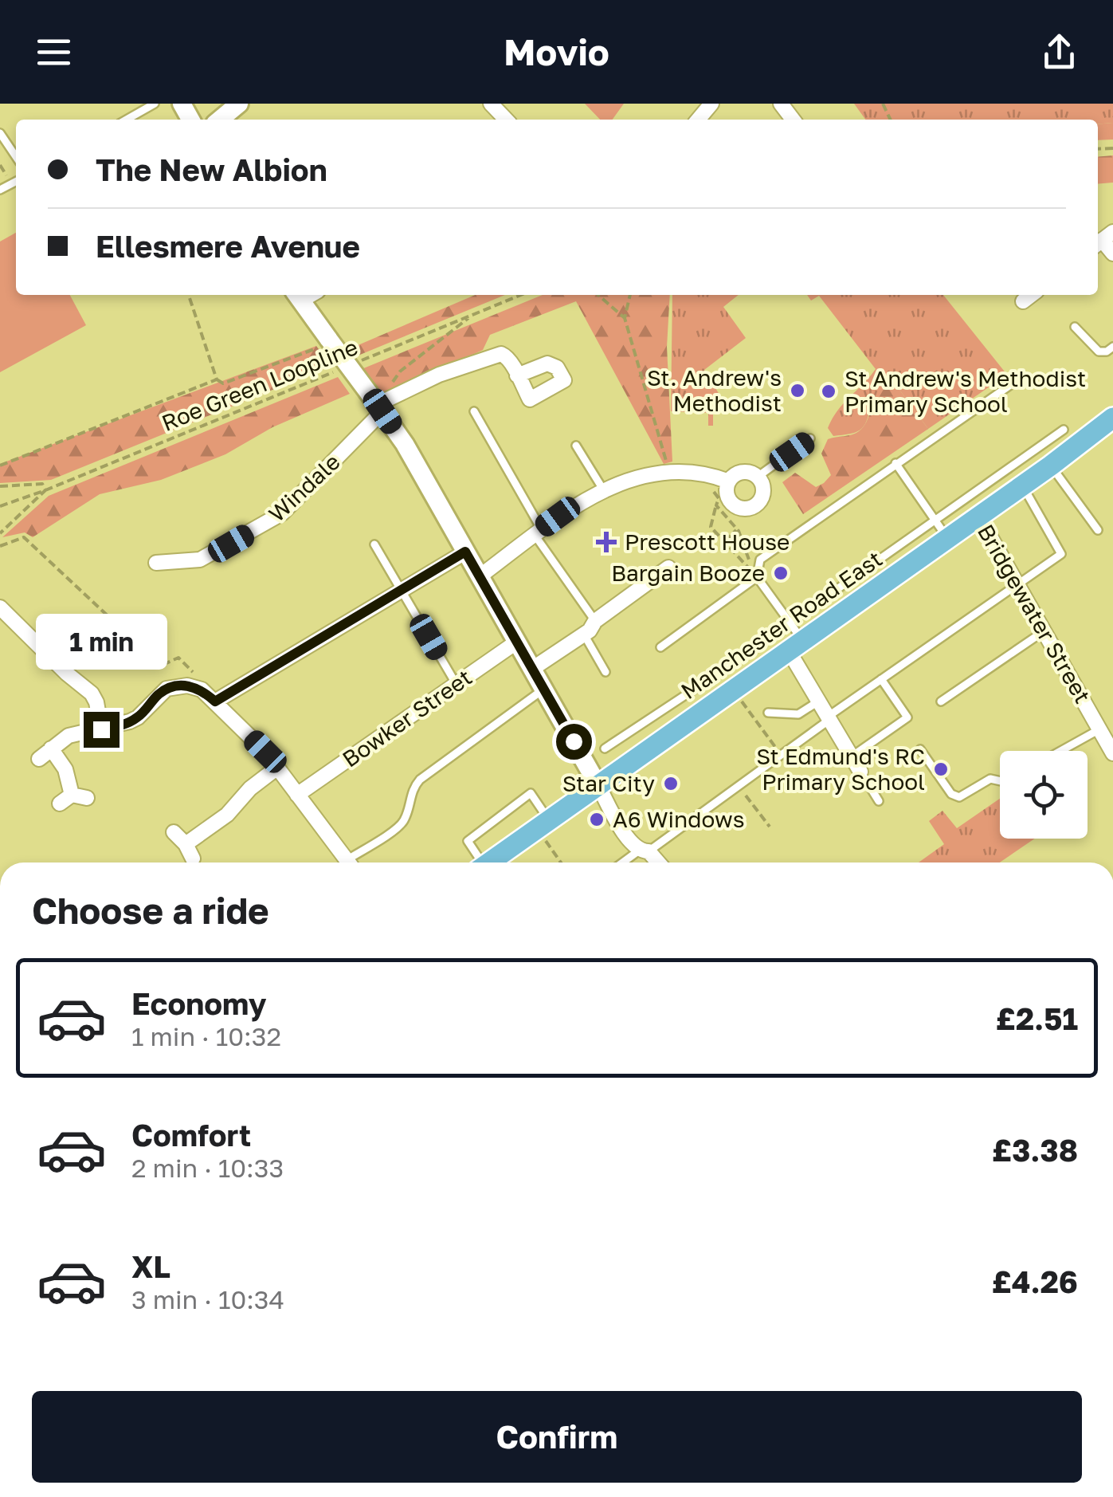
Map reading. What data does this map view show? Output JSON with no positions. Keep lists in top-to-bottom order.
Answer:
{
  "streets": {
    "main road": ["Manchester Road East"],
    "street": ["Windale", "Bridgewater Street", "Bowker Street"],
    "path": ["Roe Green Loopline"]
  },
  "crossings": [
    ["Bridgewater Street", "Manchester Road East"]
  ],
  "places": {
    "other": [
      "St. Andrew's Methodist",
      "St Andrew's Methodist Primary School",
      "Bargain Booze",
      "St Edmund's RC Primary School",
      "Star City",
      "A6 Windows"
    ],
    "health": ["Prescott House"]
  },
  "page": {
    "header": "Movio",
    "banner": ["The New Albion", "Ellesmere Avenue"],
    "bubble": "1 min",
    "heading": "Choose a ride",
    "list": [
      {
        "name": "Economy",
        "note": "1 min · 10:32",
        "value": "£2.51"
      },
      {
        "name": "Comfort",
        "note": "2 min · 10:33",
        "value": "£3.38"
      },
      {
        "name": "XL",
        "note": "3 min · 10:34",
        "value": "£4.26"
      }
    ],
    "buttons": "Confirm"
  }
}
